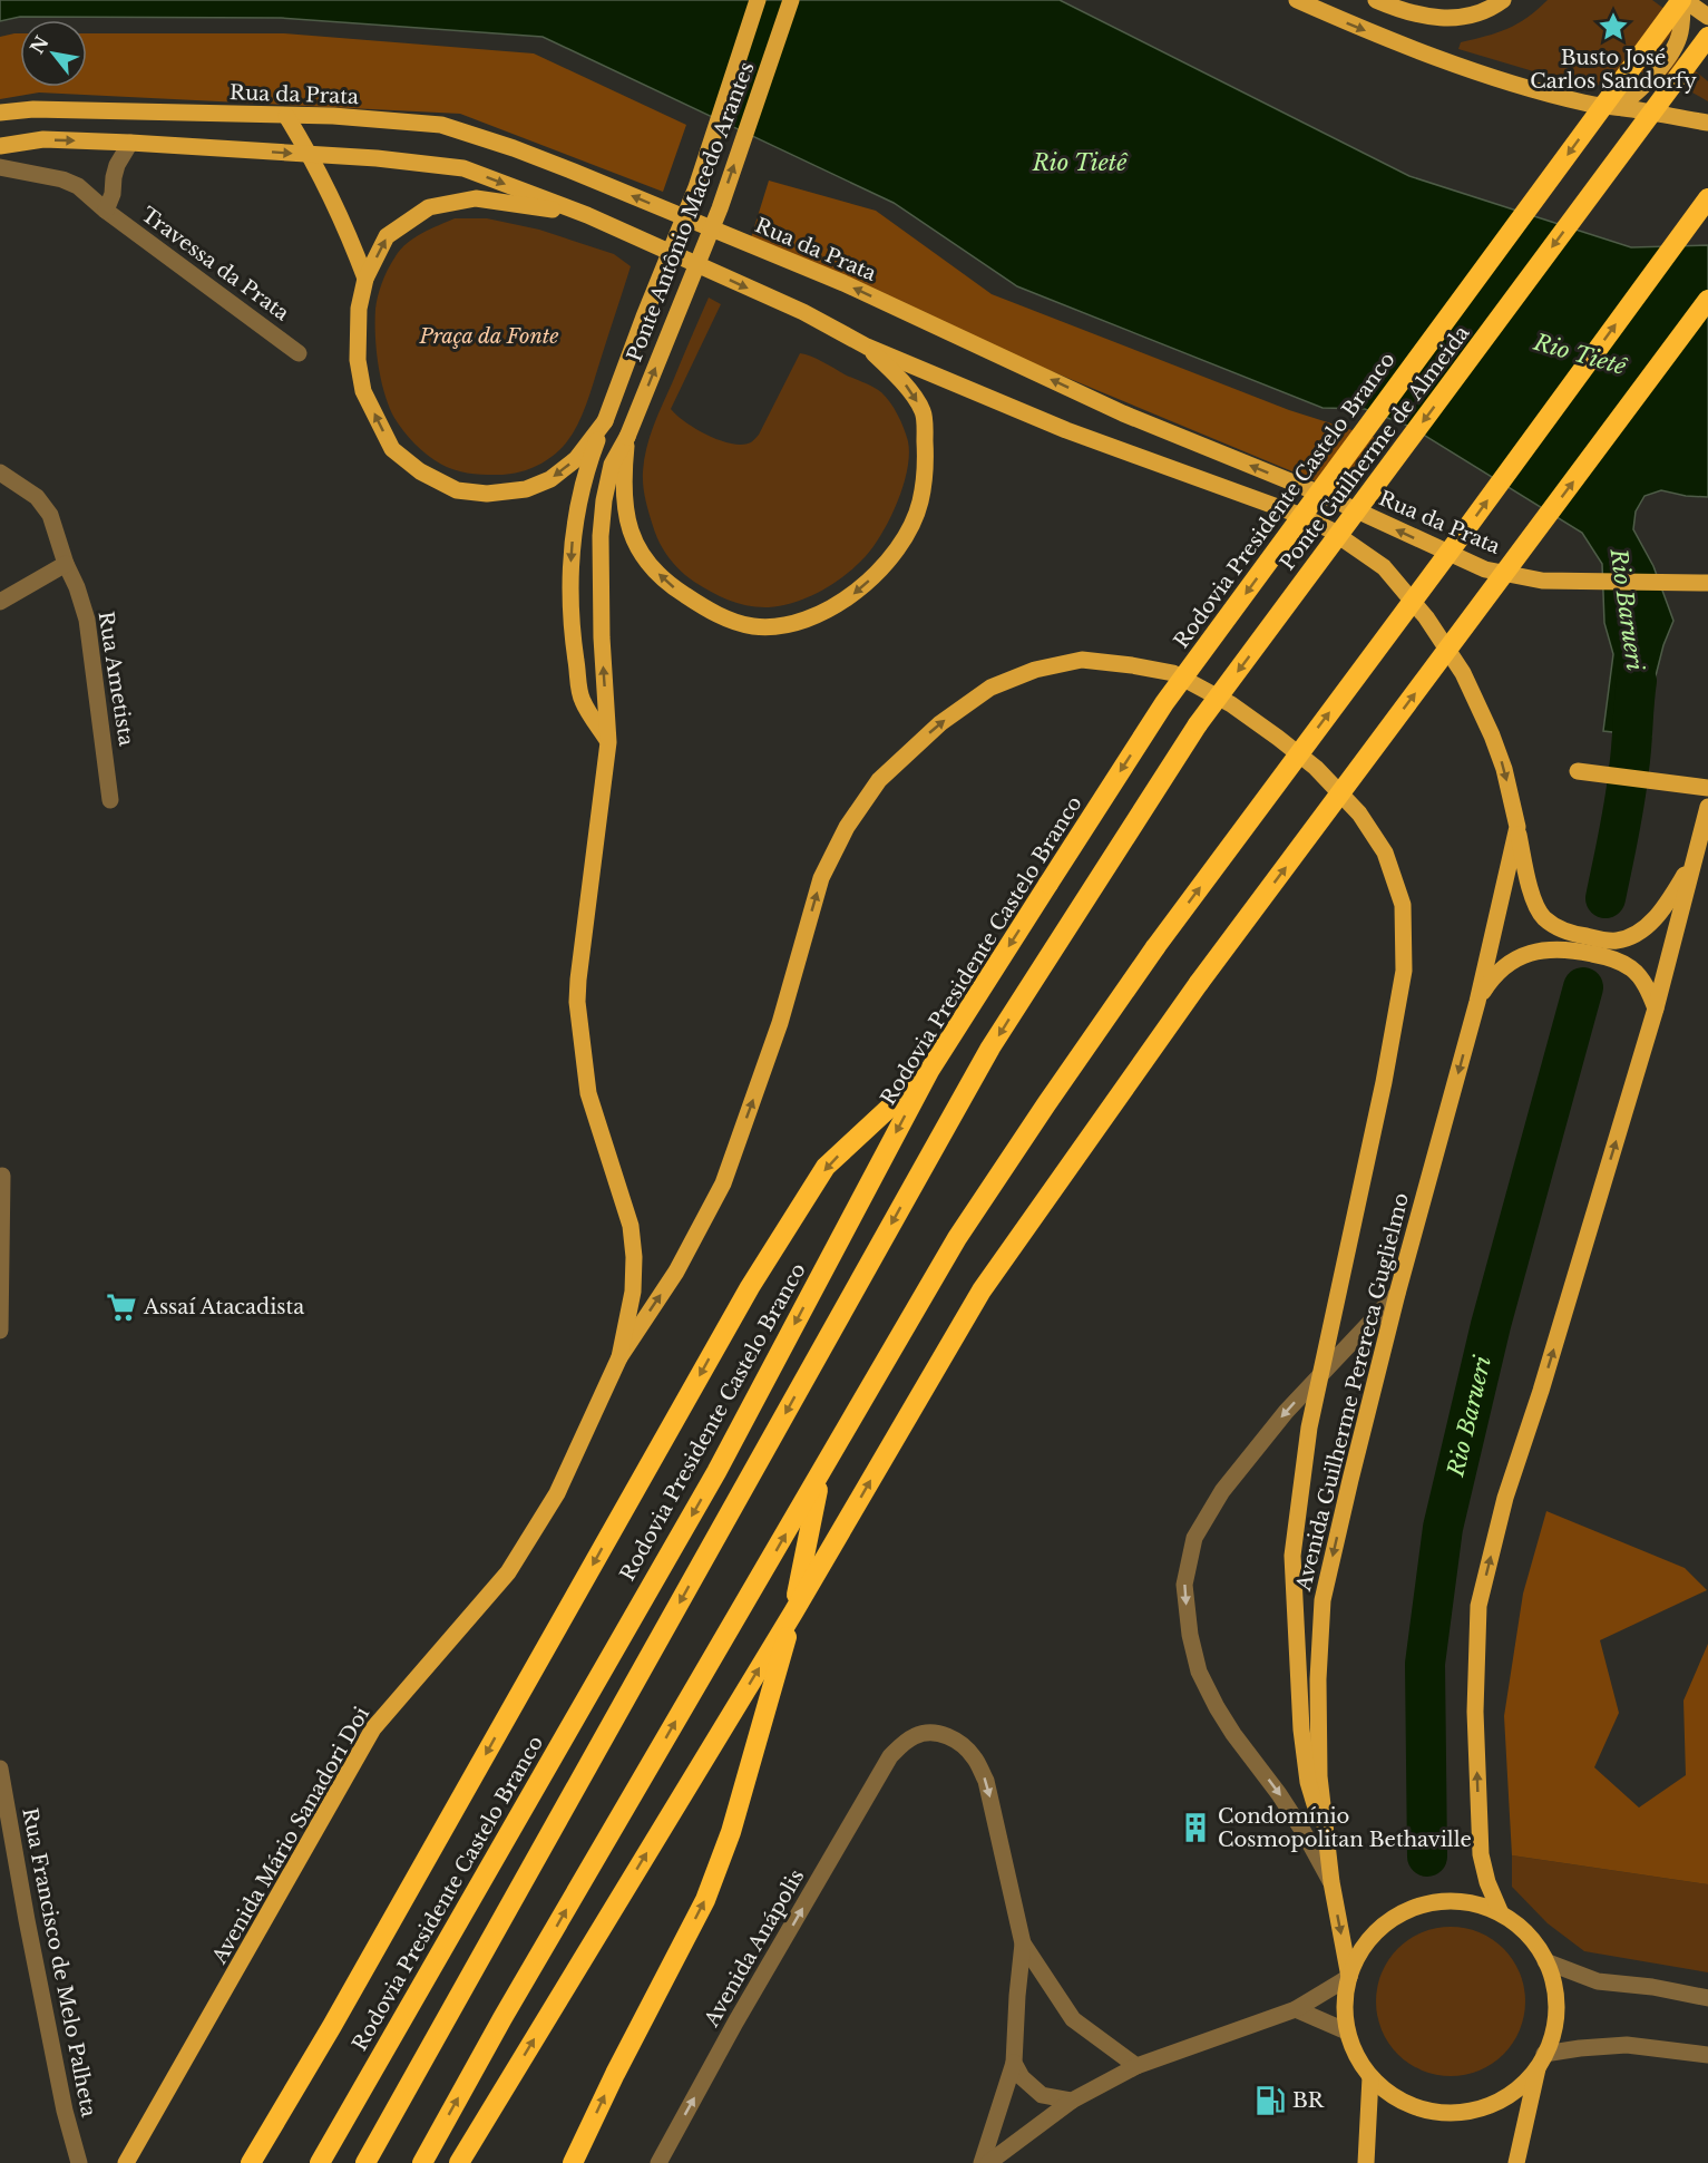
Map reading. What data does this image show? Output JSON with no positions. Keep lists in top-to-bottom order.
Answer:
{
  "streets": {
    "highway": ["Ponte Guilherme de Almeida", "Rodovia Presidente Castelo Branco"],
    "main road": [
      "Rua da Prata",
      "Ponte Antônio Macedo Arantes",
      "Avenida Guilherme Perereca Guglielmo",
      "Avenida Mário Sanadori Doi"
    ],
    "street": [
      "Travessa da Prata",
      "Rua Ametista",
      "Avenida Anápolis",
      "Rua Francisco de Melo Palheta"
    ]
  },
  "crossings": [
    ["Ponte Antônio Macedo Arantes", "Avenida Mário Sanadori Doi"]
  ],
  "one_way": ["Avenida Guilherme Perereca Guglielmo"],
  "water": ["Rio Tietê", "Rio Barueri"],
  "parks": ["Praça da Fonte"],
  "places": {
    "place": ["Busto José Carlos Sandorfy"],
    "supermarket": ["Assaí Atacadista"],
    "building": ["Condomínio Cosmopolitan Bethaville"],
    "fuel station": ["BR"]
  },
  "north": "top left"
}
